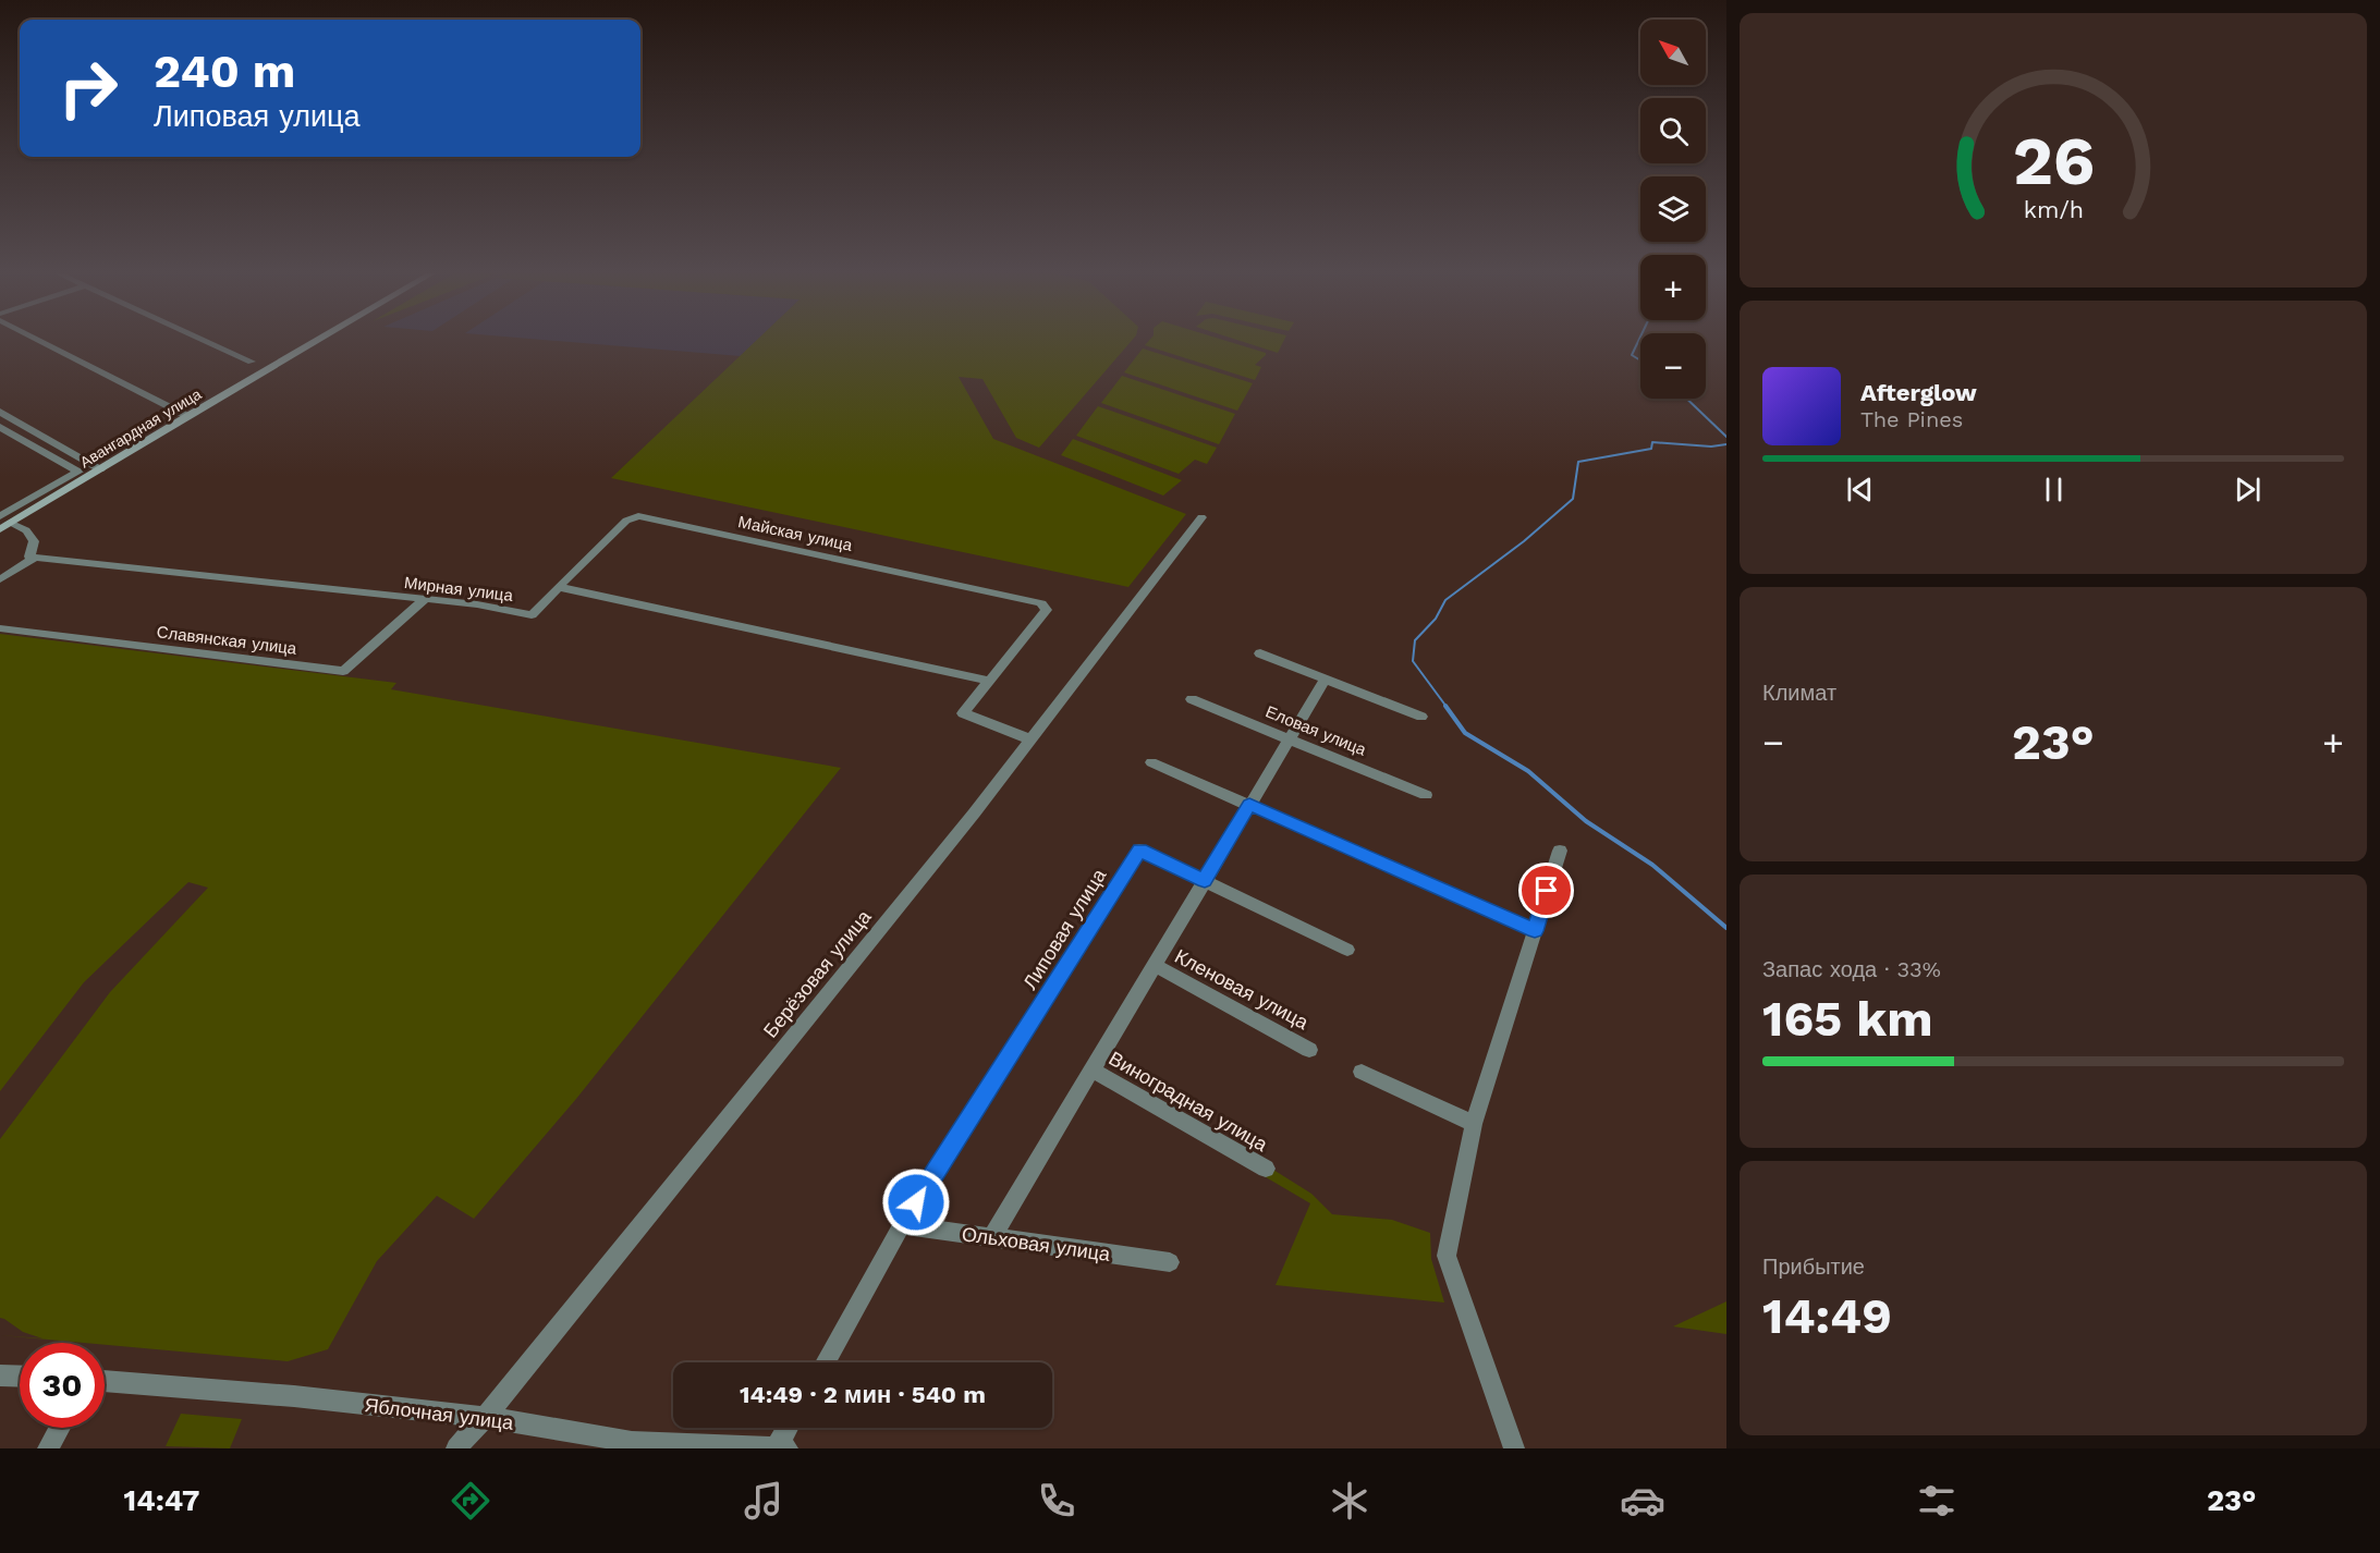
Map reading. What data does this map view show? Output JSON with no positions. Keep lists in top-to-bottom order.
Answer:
{
  "streets": {
    "main road": ["Авангардная улица"],
    "street": [
      "Майская улица",
      "Мирная улица",
      "Славянская улица",
      "Еловая улица",
      "Липовая улица",
      "Берёзовая улица",
      "Кленовая улица",
      "Виноградная улица",
      "Ольховая улица",
      "Яблочная улица"
    ]
  },
  "crossings": [
    ["Майская улица", "Мирная улица"],
    ["Мирная улица", "Славянская улица"],
    ["Липовая улица", "Ольховая улица"],
    ["Берёзовая улица", "Яблочная улица"]
  ],
  "north": "top left",
  "page": {
    "map_buttons": ["+", "−"],
    "turn": ["240 m", "Липовая улица"],
    "song": ["Afterglow", "The Pines"],
    "tile": [
      "Климат",
      ["Запас хода · 33%", "165 km"],
      ["Прибытие", "14:49"]
    ],
    "heat": ["−", "23°", "+"],
    "limit": "30",
    "trip": "14:49 · 2 мин · 540 m",
    "tabs": ["14:47", "23°"],
    "gauge": ["26", "km/h"]
  }
}
